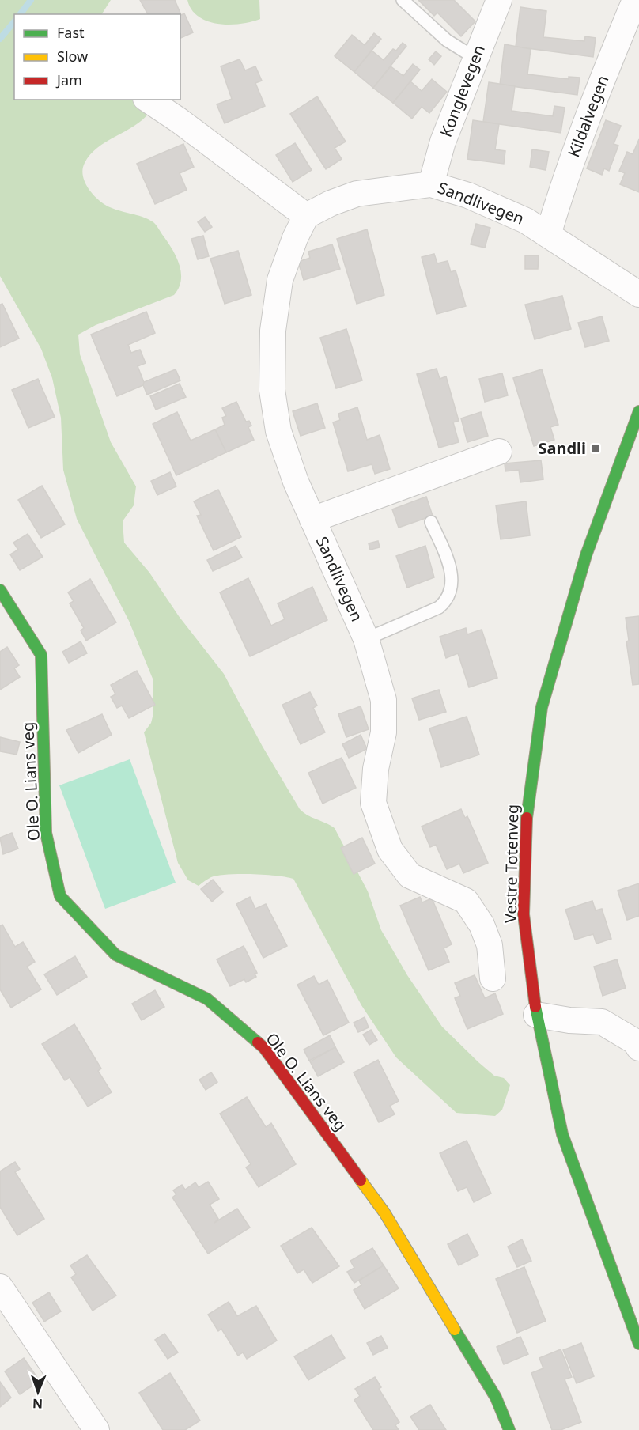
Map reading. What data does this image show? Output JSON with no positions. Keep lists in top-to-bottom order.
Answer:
{
  "streets": {
    "street": [
      "Konglevegen",
      "Kildalvegen",
      "Sandlivegen",
      "Ole O. Lians veg",
      "Vestre Totenveg"
    ]
  },
  "crossings": [
    ["Konglevegen", "Sandlivegen"],
    ["Kildalvegen", "Sandlivegen"]
  ],
  "places": {
    "transit": ["Sandli"]
  },
  "legend": ["Fast", "Slow", "Jam"],
  "north": "bottom"
}
